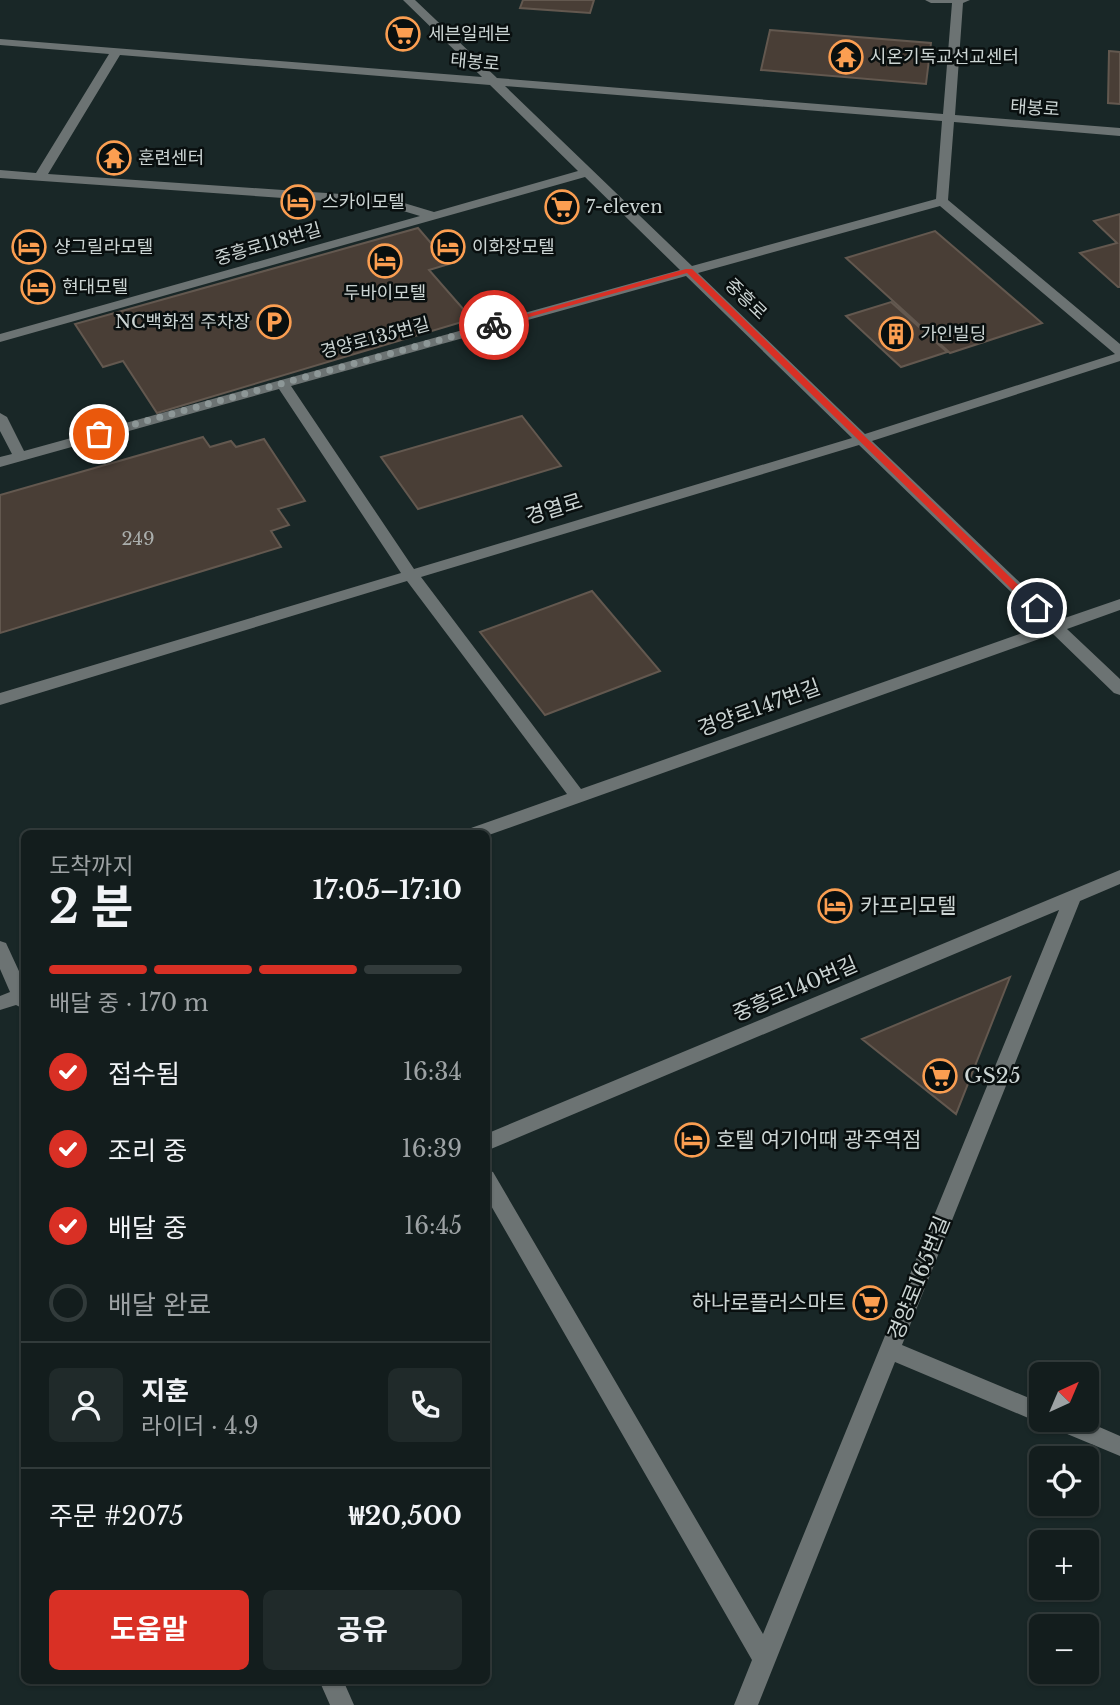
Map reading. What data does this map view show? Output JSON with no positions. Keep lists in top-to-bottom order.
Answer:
{
  "streets": {
    "street": [
      "태봉로",
      "중흥로118번길",
      "중흥로",
      "경양로135번길",
      "경열로",
      "경양로147번길",
      "중흥로140번길",
      "경양로165번길"
    ]
  },
  "crossings": [
    ["태봉로", "중흥로"],
    ["중흥로118번길", "중흥로"],
    ["중흥로", "경양로135번길"],
    ["중흥로", "경열로"],
    ["중흥로", "경양로147번길"],
    ["중흥로140번길", "경양로165번길"]
  ],
  "places": {
    "supermarket": [
      "세븐일레븐",
      "7-eleven",
      "GS25",
      "하나로플러스마트"
    ],
    "temple": ["시온기독교선교센터", "훈련센터"],
    "hotel": [
      "스카이모텔",
      "샹그릴라모텔",
      "이화장모텔",
      "두바이모텔",
      "현대모텔",
      "카프리모텔",
      "호텔 여기어때 광주역점"
    ],
    "parking": ["NC백화점 주차장"],
    "building": ["가인빌딩"]
  },
  "house_numbers": ["249"],
  "north": "top right",
  "page": {
    "heading": ["2 분", "도착까지", "17:05–17:10"],
    "panel": [
      "지훈",
      "라이더 · 4.9",
      "주문 #2075",
      "₩20,500"
    ],
    "bar": "배달 중 · 170 m",
    "list": [
      ["접수됨", "16:34"],
      ["조리 중", "16:39"],
      ["배달 중", "16:45"],
      "배달 완료"
    ],
    "map_buttons": ["+", "−"],
    "buttons": ["도움말", "공유"]
  }
}
